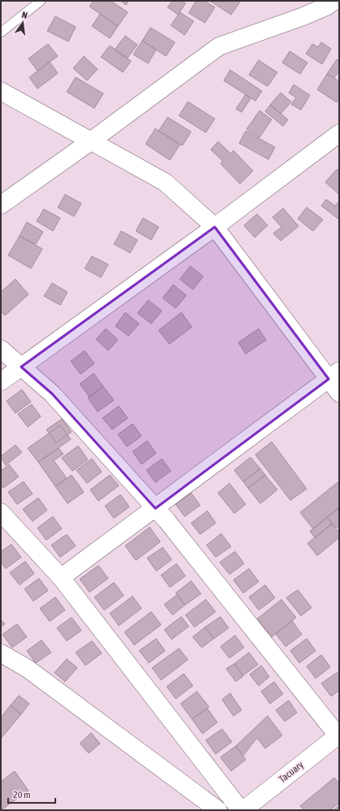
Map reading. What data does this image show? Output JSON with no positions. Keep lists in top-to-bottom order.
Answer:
{
  "streets": {
    "street": ["Tacuary"]
  },
  "scale_bar": "20 m",
  "north": "top"
}
